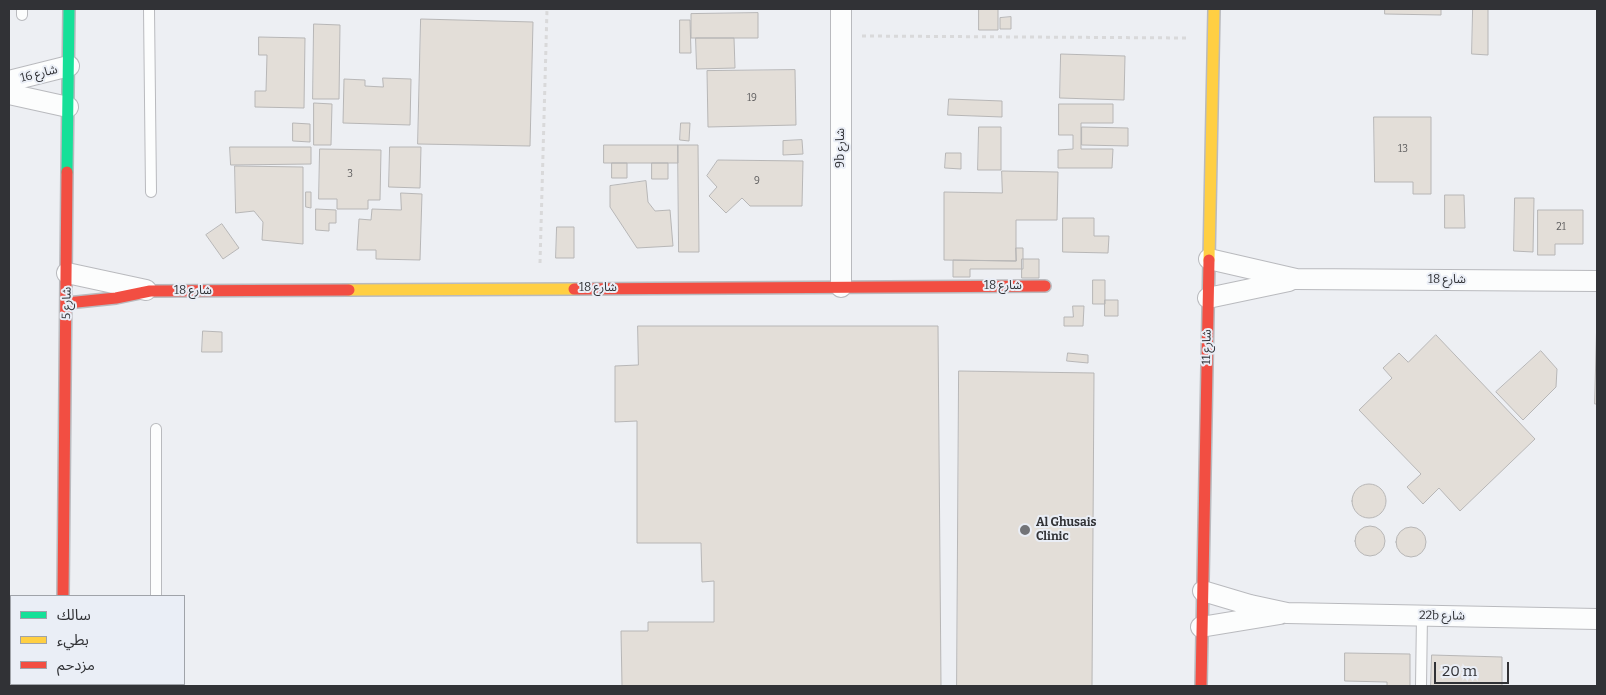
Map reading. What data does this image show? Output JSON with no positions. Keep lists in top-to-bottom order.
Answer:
{
  "streets": {
    "street": [
      "شارع 16",
      "9b شارع",
      "شارع 18",
      "شارع 5",
      "شارع 11",
      "22b شارع"
    ]
  },
  "crossings": [
    ["شارع 16", "شارع 5"],
    ["9b شارع", "شارع 18"],
    ["شارع 18", "شارع 5"],
    ["شارع 18", "شارع 11"],
    ["شارع 11", "22b شارع"]
  ],
  "places": ["Al Ghusais Clinic"],
  "house_numbers": [
    "19",
    "13",
    "3",
    "9",
    "21"
  ],
  "legend": ["سالك", "بطيء", "مزدحم"],
  "scale_bar": "20 m"
}
